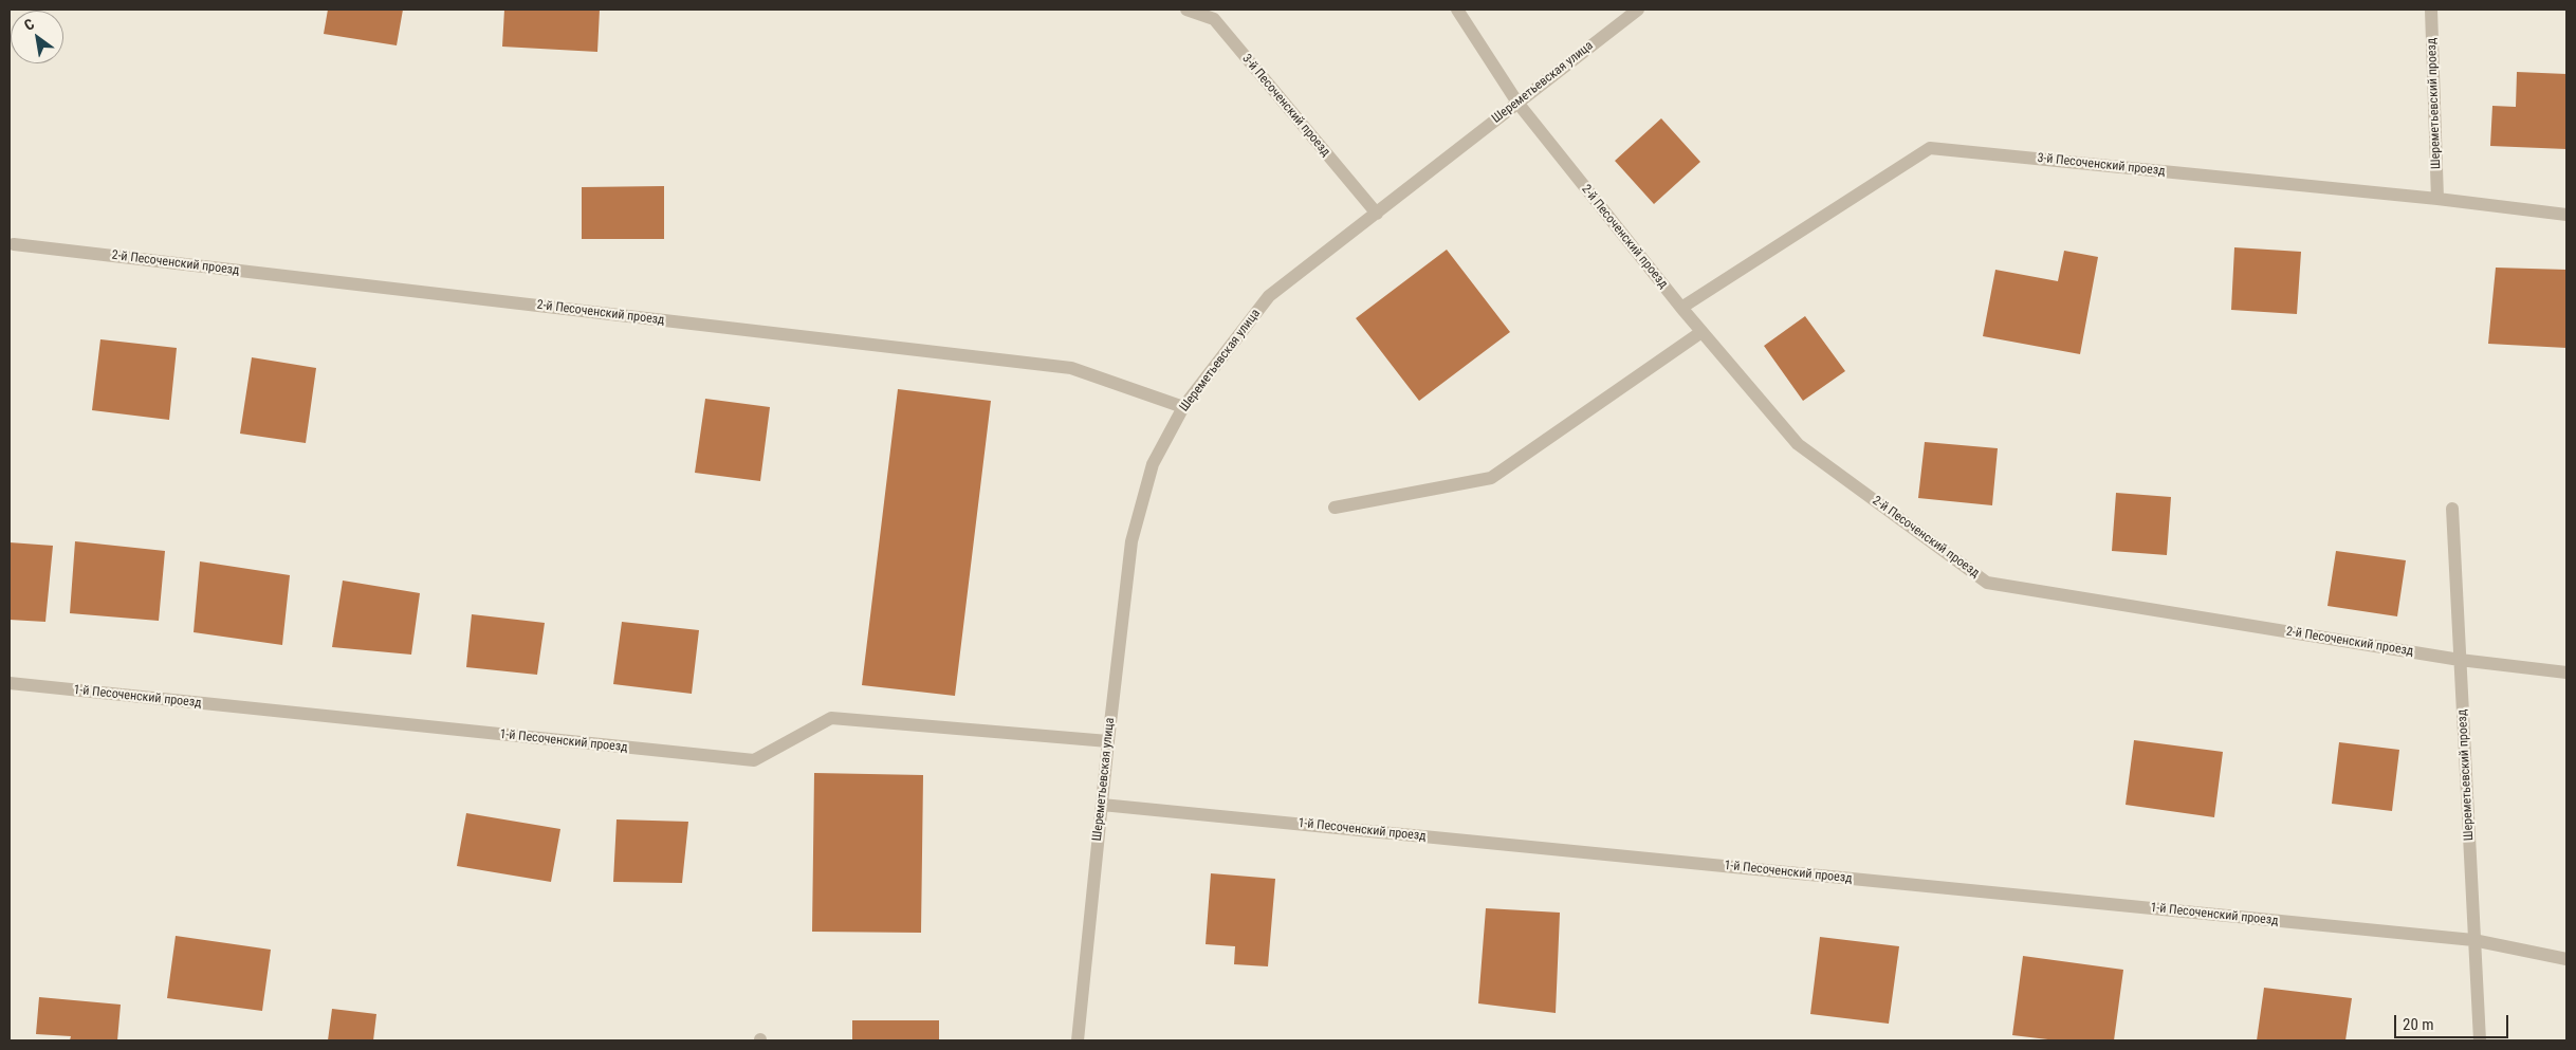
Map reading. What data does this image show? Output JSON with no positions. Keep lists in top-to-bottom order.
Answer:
{
  "streets": {
    "street": [
      "Шереметьевская улица",
      "Шереметьевский проезд",
      "3-й Песоченский проезд",
      "2-й Песоченский проезд",
      "1-й Песоченский проезд"
    ]
  },
  "crossings": [
    ["Шереметьевская улица", "3-й Песоченский проезд"],
    ["Шереметьевская улица", "2-й Песоченский проезд"],
    ["Шереметьевская улица", "1-й Песоченский проезд"],
    ["Шереметьевский проезд", "3-й Песоченский проезд"],
    ["Шереметьевский проезд", "2-й Песоченский проезд"],
    ["Шереметьевский проезд", "1-й Песоченский проезд"],
    ["3-й Песоченский проезд", "2-й Песоченский проезд"]
  ],
  "scale_bar": "20 m",
  "north": "top left"
}
